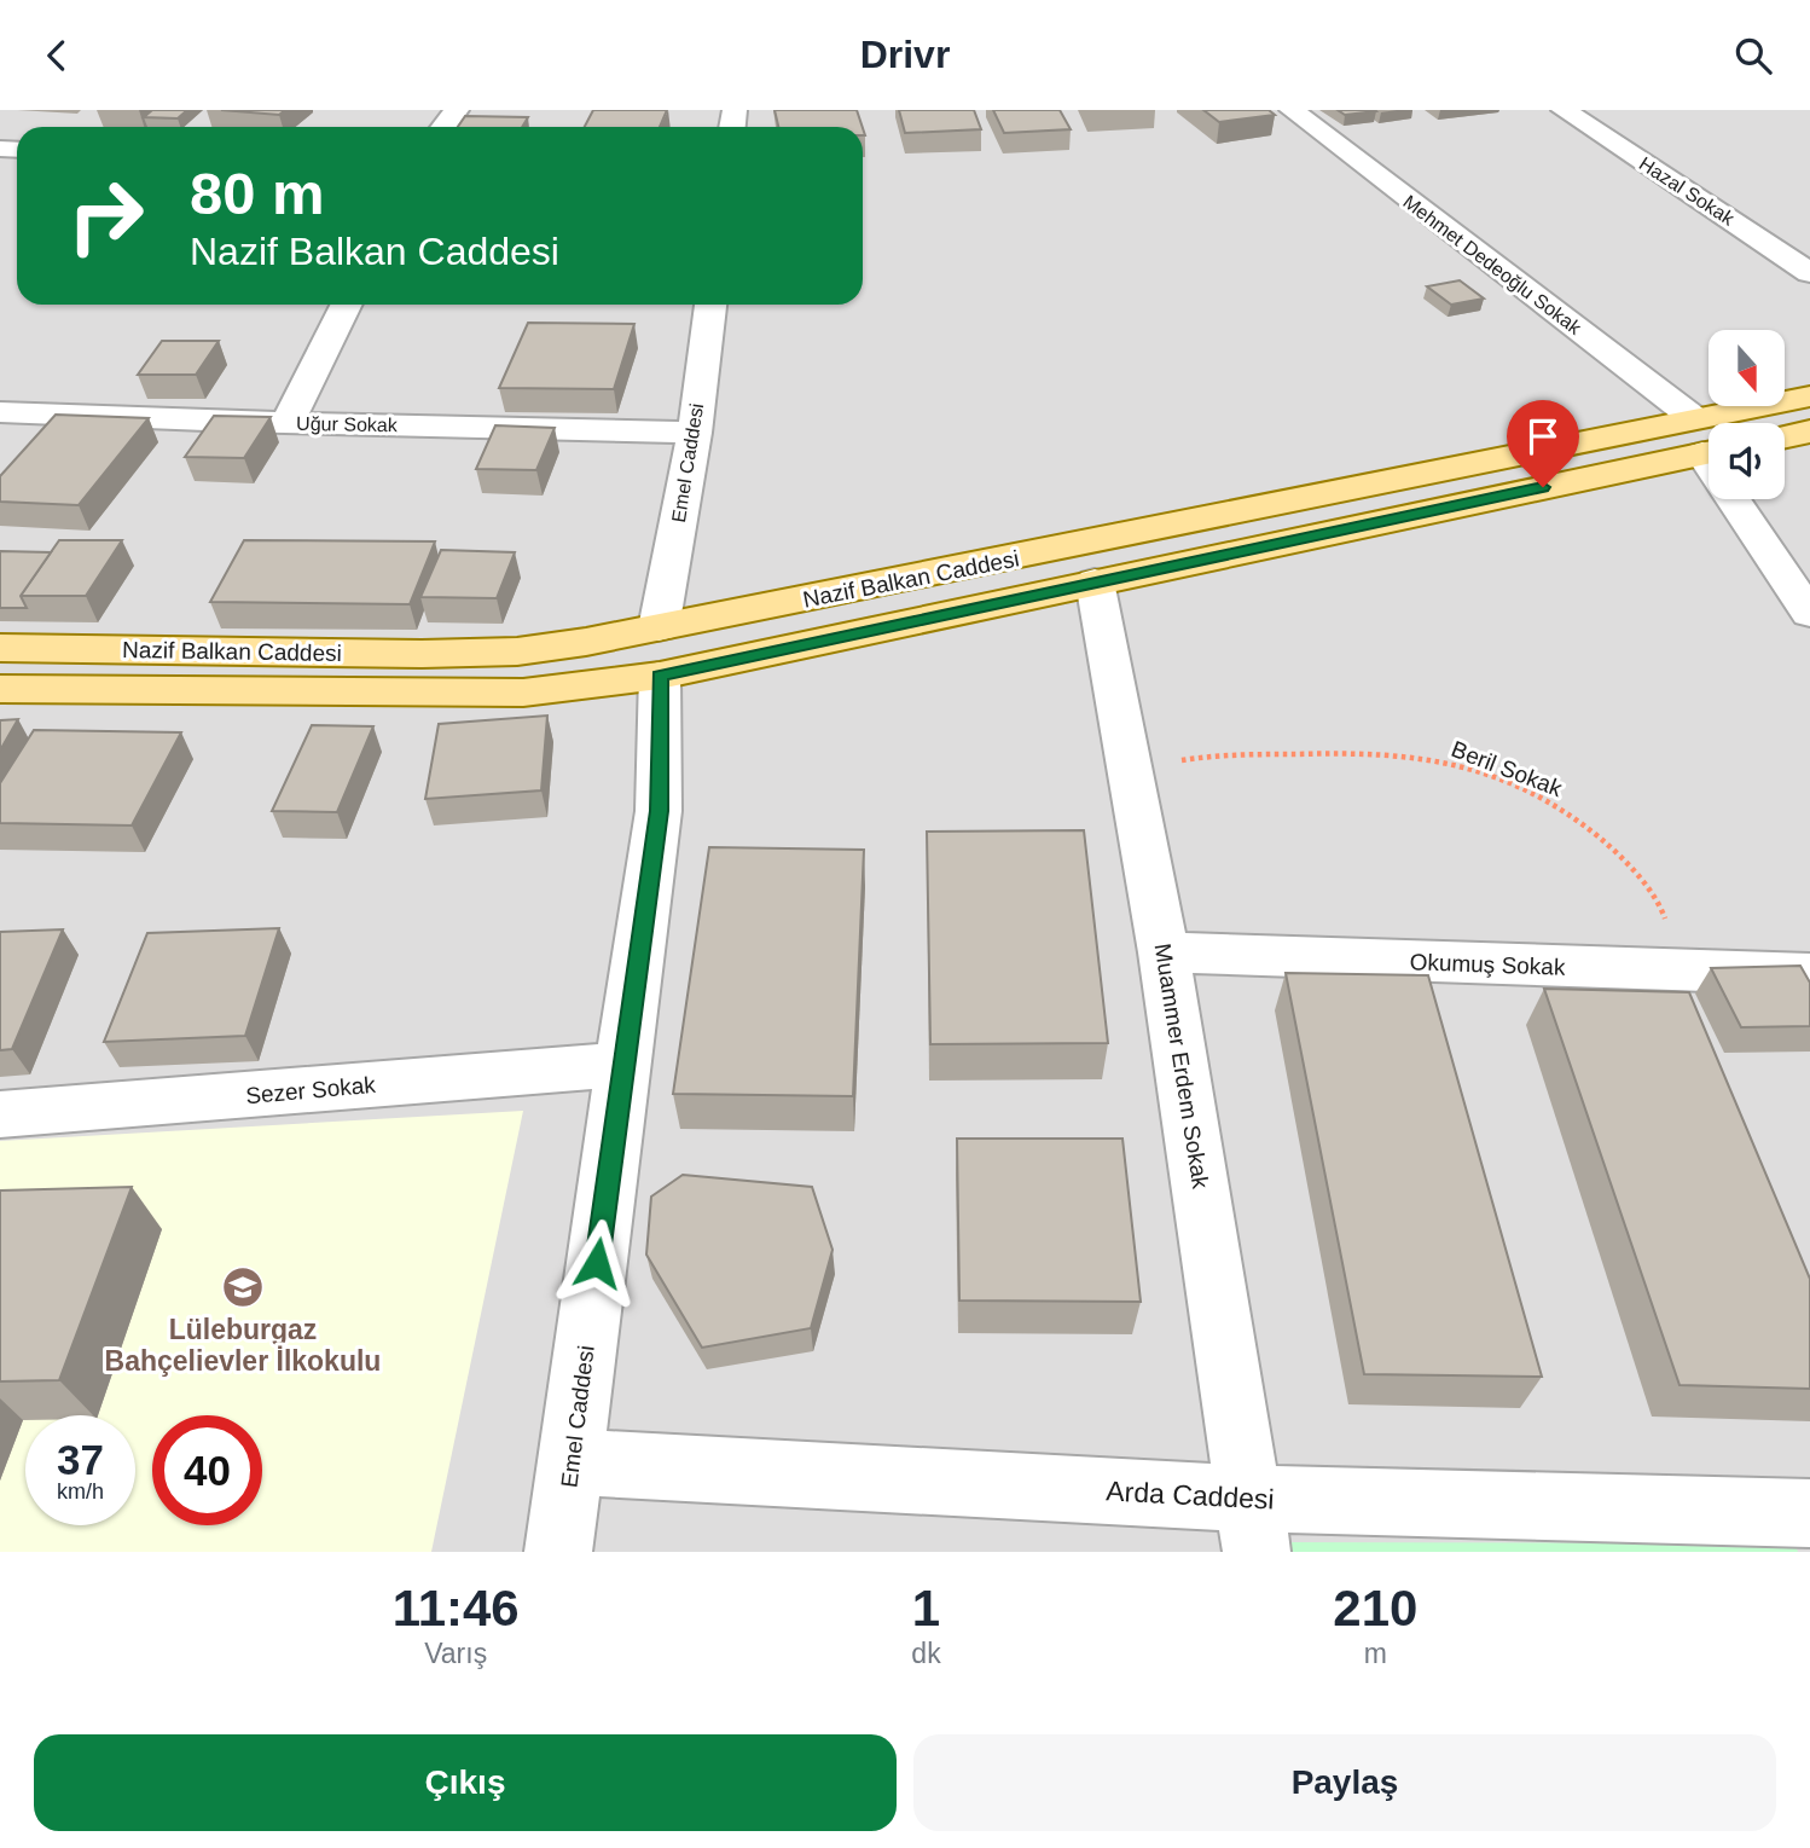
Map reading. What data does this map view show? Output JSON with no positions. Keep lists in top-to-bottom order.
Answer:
{
  "streets": {
    "main road": ["Nazif Balkan Caddesi"],
    "street": [
      "Hazal Sokak",
      "Mehmet Dedeoğlu Sokak",
      "Uğur Sokak",
      "Emel Caddesi",
      "Okumuş Sokak",
      "Muammer Erdem Sokak",
      "Sezer Sokak",
      "Arda Caddesi"
    ],
    "path": ["Beril Sokak"]
  },
  "crossings": [
    ["Mehmet Dedeoğlu Sokak", "Nazif Balkan Caddesi"],
    ["Uğur Sokak", "Emel Caddesi"],
    ["Emel Caddesi", "Nazif Balkan Caddesi"],
    ["Emel Caddesi", "Sezer Sokak"],
    ["Emel Caddesi", "Arda Caddesi"],
    ["Nazif Balkan Caddesi", "Muammer Erdem Sokak"],
    ["Beril Sokak", "Okumuş Sokak"],
    ["Beril Sokak", "Muammer Erdem Sokak"],
    ["Okumuş Sokak", "Muammer Erdem Sokak"],
    ["Muammer Erdem Sokak", "Arda Caddesi"]
  ],
  "places": {
    "school or university": ["Lüleburgaz Bahçelievler İlkokulu"]
  },
  "north": "bottom",
  "page": {
    "header": "Drivr",
    "turn": ["80 m", "Nazif Balkan Caddesi"],
    "speed": "37 km/h",
    "limit": "40",
    "eta": [
      "11:46",
      "Varış",
      "1",
      "dk",
      "210",
      "m"
    ],
    "buttons": ["Çıkış", "Paylaş"]
  }
}
